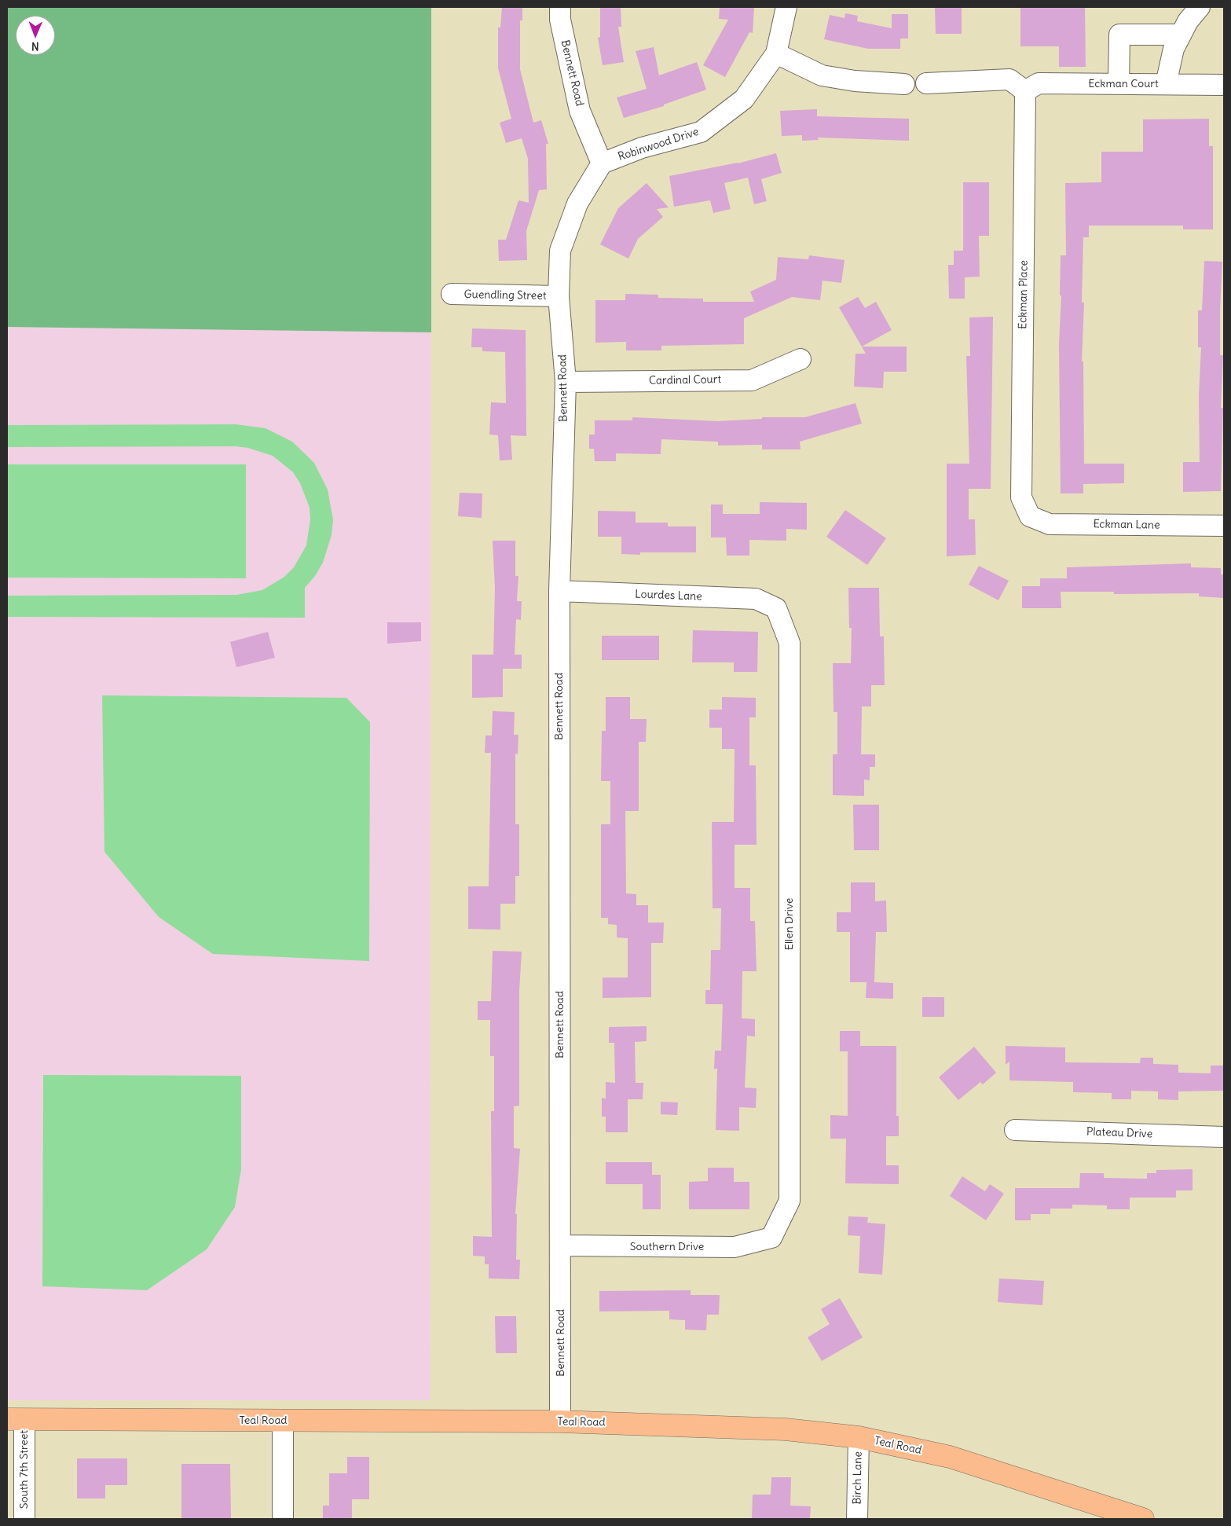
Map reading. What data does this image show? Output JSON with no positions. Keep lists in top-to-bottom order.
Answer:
{
  "streets": {
    "main road": ["Teal Road"],
    "street": [
      "Bennett Road",
      "Eckman Court",
      "Robinwood Drive",
      "Eckman Place",
      "Guendling Street",
      "Cardinal Court",
      "Eckman Lane",
      "Lourdes Lane",
      "Ellen Drive",
      "Plateau Drive",
      "Southern Drive",
      "South 7th Street",
      "Birch Lane"
    ]
  },
  "crossings": [
    ["Bennett Road", "Robinwood Drive"],
    ["Bennett Road", "Guendling Street"],
    ["Bennett Road", "Cardinal Court"],
    ["Bennett Road", "Lourdes Lane"],
    ["Bennett Road", "Southern Drive"],
    ["Bennett Road", "Teal Road"],
    ["Eckman Court", "Eckman Place"],
    ["Eckman Place", "Eckman Lane"],
    ["Lourdes Lane", "Ellen Drive"],
    ["Ellen Drive", "Southern Drive"],
    ["Teal Road", "South 7th Street"],
    ["Teal Road", "Birch Lane"]
  ],
  "north": "bottom"
}
